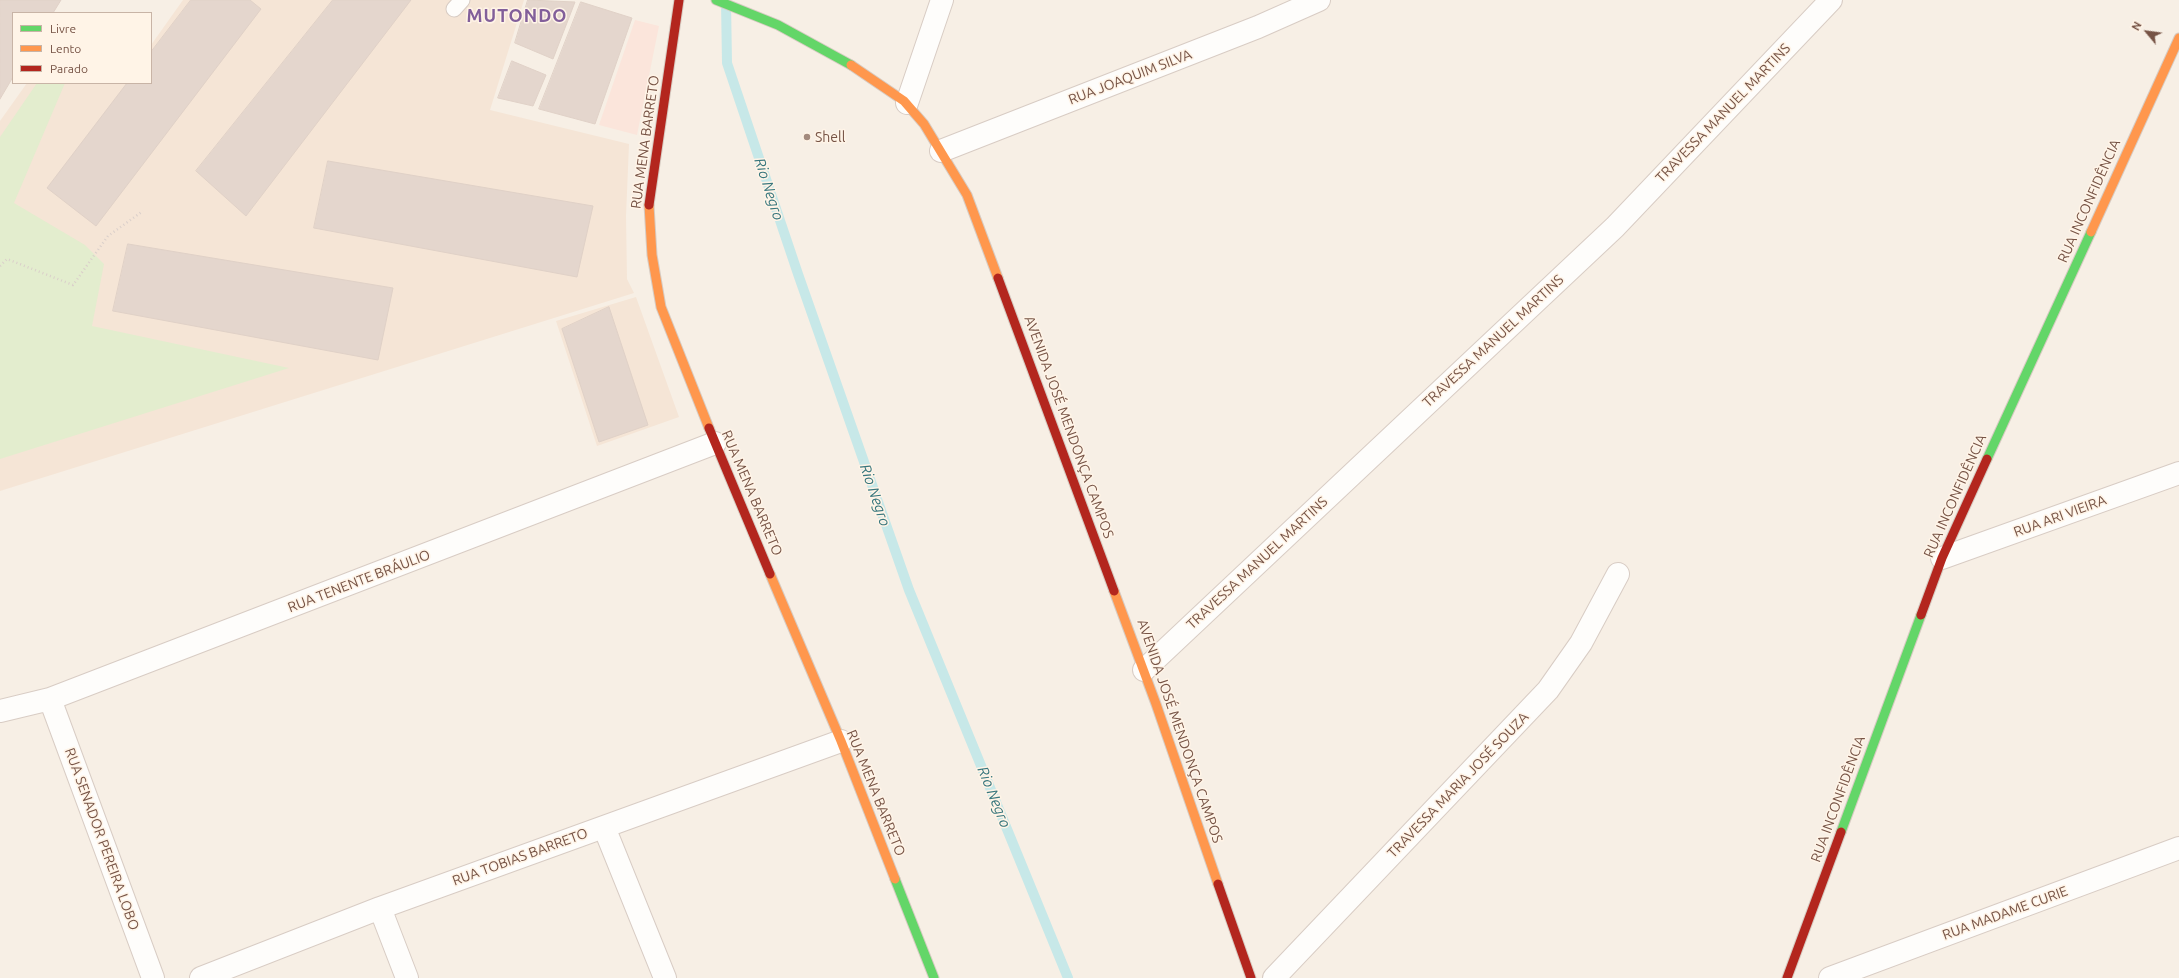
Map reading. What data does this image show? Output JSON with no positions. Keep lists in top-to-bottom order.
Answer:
{
  "streets": {
    "street": [
      "RUA JOAQUIM SILVA",
      "TRAVESSA MANUEL MARTINS",
      "RUA MENA BARRETO",
      "RUA INCONFIDÊNCIA",
      "AVENIDA JOSÉ MENDONÇA CAMPOS",
      "RUA ARI VIEIRA",
      "RUA TENENTE BRÁULIO",
      "TRAVESSA MARIA JOSÉ SOUZA",
      "RUA SENADOR PEREIRA LOBO",
      "RUA TOBIAS BARRETO",
      "RUA MADAME CURIE"
    ]
  },
  "crossings": [
    ["RUA JOAQUIM SILVA", "AVENIDA JOSÉ MENDONÇA CAMPOS"],
    ["TRAVESSA MANUEL MARTINS", "AVENIDA JOSÉ MENDONÇA CAMPOS"],
    ["RUA MENA BARRETO", "RUA TENENTE BRÁULIO"],
    ["RUA MENA BARRETO", "RUA TOBIAS BARRETO"],
    ["RUA INCONFIDÊNCIA", "RUA ARI VIEIRA"],
    ["RUA TENENTE BRÁULIO", "RUA SENADOR PEREIRA LOBO"]
  ],
  "districts": ["MUTONDO"],
  "water": ["Rio Negro"],
  "places": ["Shell"],
  "legend": ["Livre", "Lento", "Parado"],
  "north": "top left"
}
